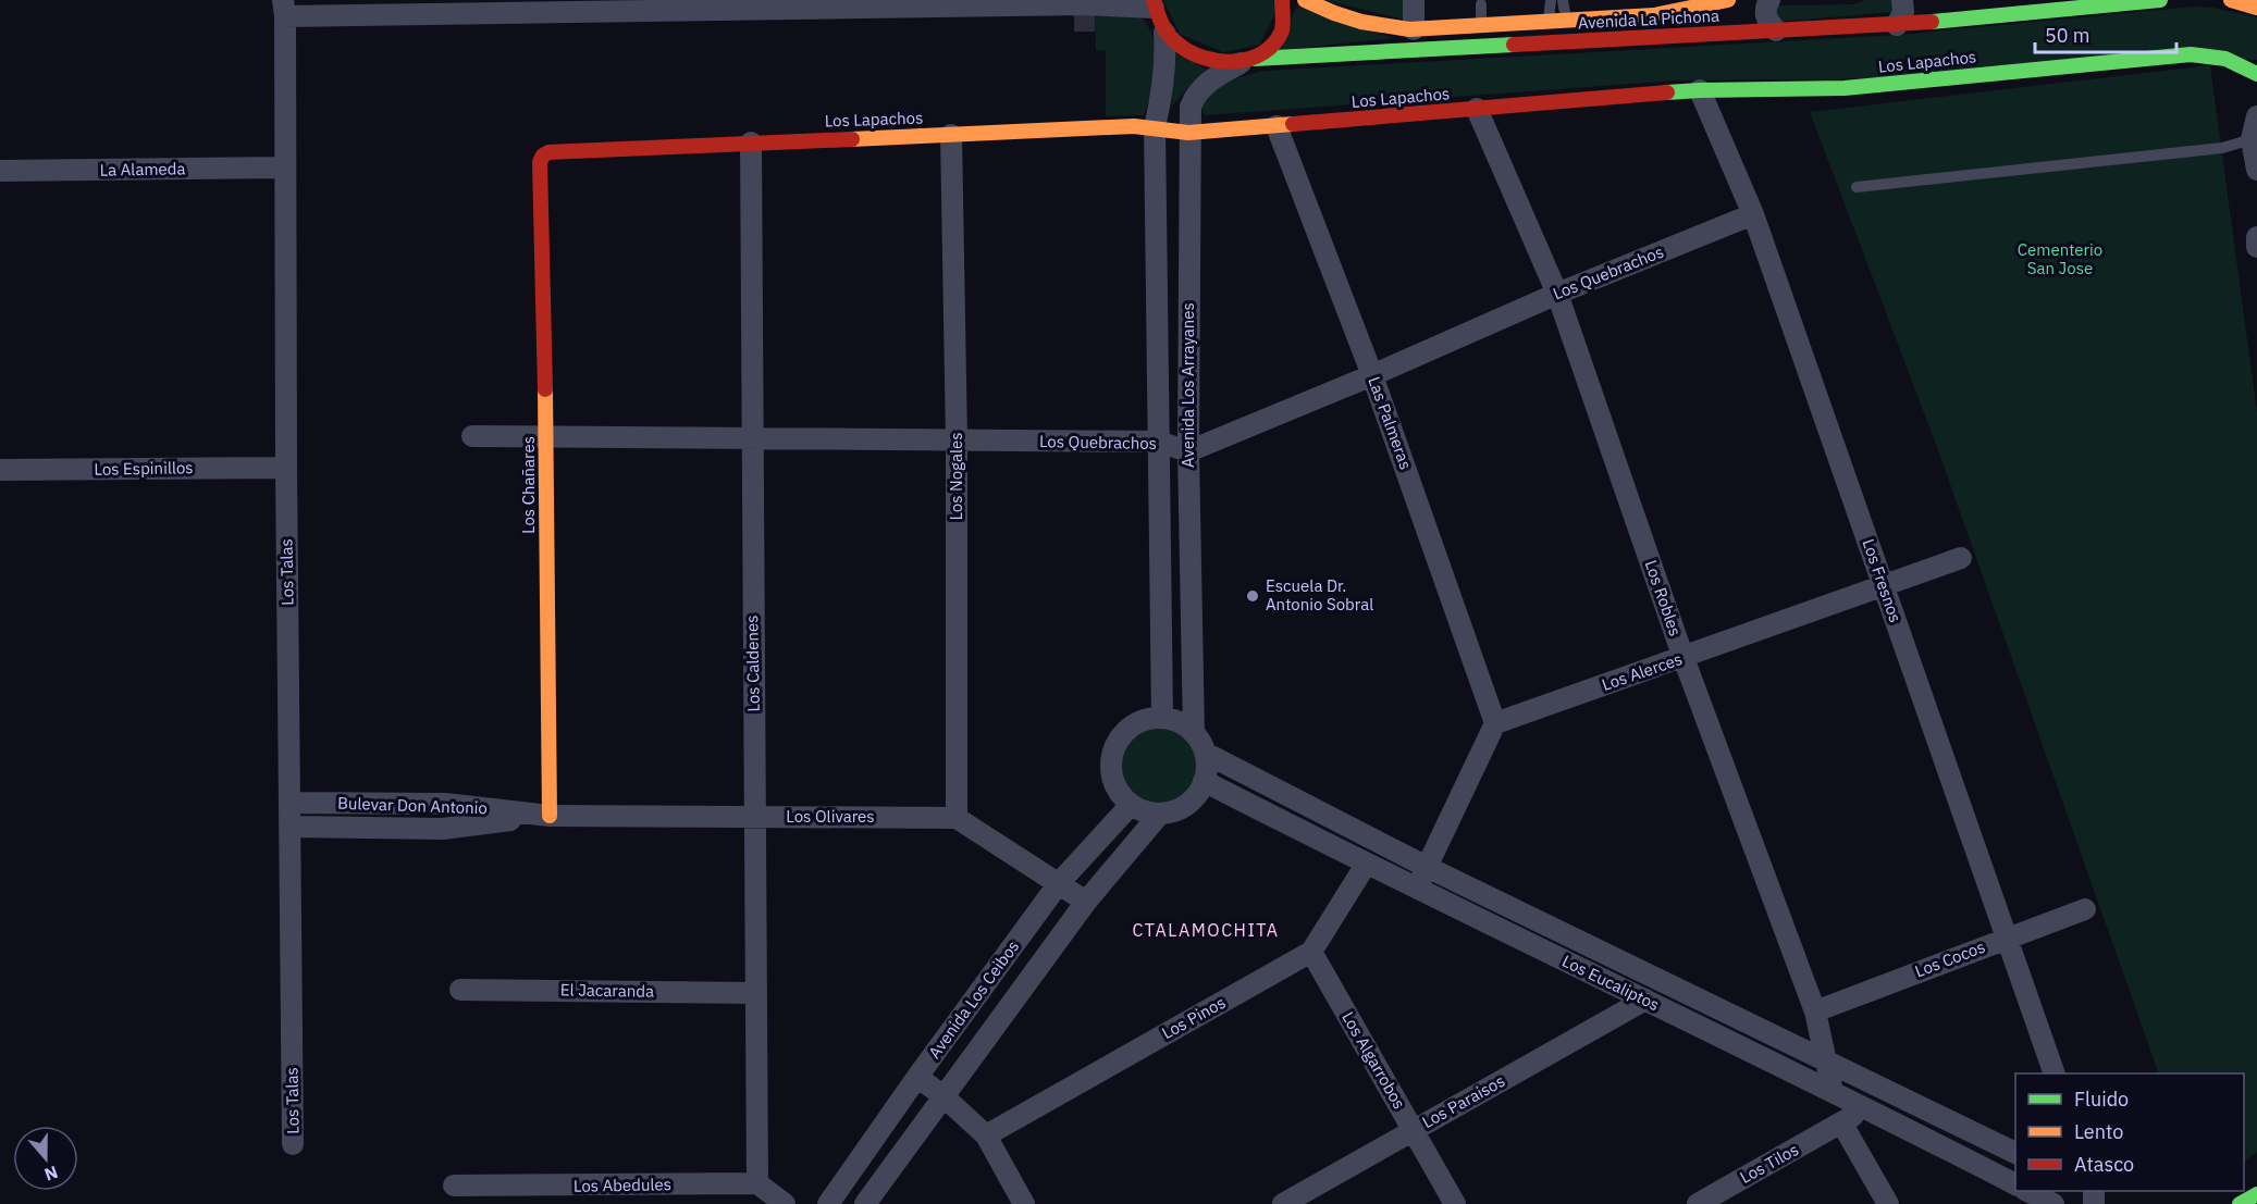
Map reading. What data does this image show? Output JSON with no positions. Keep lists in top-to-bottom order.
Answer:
{
  "streets": {
    "street": [
      "Avenida La Pichona",
      "Los Lapachos",
      "La Alameda",
      "Los Quebrachos",
      "Avenida Los Arrayanes",
      "Las Palmeras",
      "Los Espinillos",
      "Los Nogales",
      "Los Chañares",
      "Los Talas",
      "Los Fresnos",
      "Los Robles",
      "Los Caldenes",
      "Los Alerces",
      "Bulevar Don Antonio",
      "Los Olivares",
      "Los Cocos",
      "Los Eucaliptos",
      "El Jacaranda",
      "Avenida Los Ceibos",
      "Los Pinos",
      "Los Algarrobos",
      "Los Paraisos",
      "Los Tilos",
      "Los Abedules"
    ]
  },
  "crossings": [
    ["Avenida La Pichona", "Avenida Los Arrayanes"],
    ["Los Lapachos", "Avenida Los Arrayanes"],
    ["Los Lapachos", "Las Palmeras"],
    ["Los Lapachos", "Los Nogales"],
    ["Los Lapachos", "Los Chañares"],
    ["Los Lapachos", "Los Fresnos"],
    ["Los Lapachos", "Los Robles"],
    ["Los Lapachos", "Los Caldenes"],
    ["La Alameda", "Los Talas"],
    ["Los Quebrachos", "Avenida Los Arrayanes"],
    ["Los Quebrachos", "Las Palmeras"],
    ["Los Quebrachos", "Los Nogales"],
    ["Los Quebrachos", "Los Chañares"],
    ["Los Quebrachos", "Los Fresnos"],
    ["Los Quebrachos", "Los Robles"],
    ["Los Quebrachos", "Los Caldenes"],
    ["Avenida Los Arrayanes", "Los Eucaliptos"],
    ["Avenida Los Arrayanes", "Avenida Los Ceibos"],
    ["Las Palmeras", "Los Alerces"],
    ["Los Espinillos", "Los Talas"],
    ["Los Nogales", "Los Olivares"],
    ["Los Chañares", "Bulevar Don Antonio"],
    ["Los Chañares", "Los Olivares"],
    ["Los Talas", "Bulevar Don Antonio"],
    ["Los Fresnos", "Los Alerces"],
    ["Los Fresnos", "Los Cocos"],
    ["Los Robles", "Los Alerces"],
    ["Los Robles", "Los Cocos"],
    ["Los Robles", "Los Eucaliptos"],
    ["Los Caldenes", "Los Olivares"],
    ["Los Caldenes", "El Jacaranda"],
    ["Los Caldenes", "Los Abedules"],
    ["Bulevar Don Antonio", "Los Olivares"],
    ["Los Eucaliptos", "Avenida Los Ceibos"],
    ["Los Eucaliptos", "Los Pinos"],
    ["Los Eucaliptos", "Los Paraisos"],
    ["Los Pinos", "Los Algarrobos"],
    ["Los Algarrobos", "Los Paraisos"]
  ],
  "districts": ["CTALAMOCHITA"],
  "parks": ["Cementerio San Jose"],
  "places": ["Escuela Dr. Antonio Sobral"],
  "legend": ["Fluido", "Lento", "Atasco"],
  "scale_bar": "50 m",
  "north": "bottom"
}
